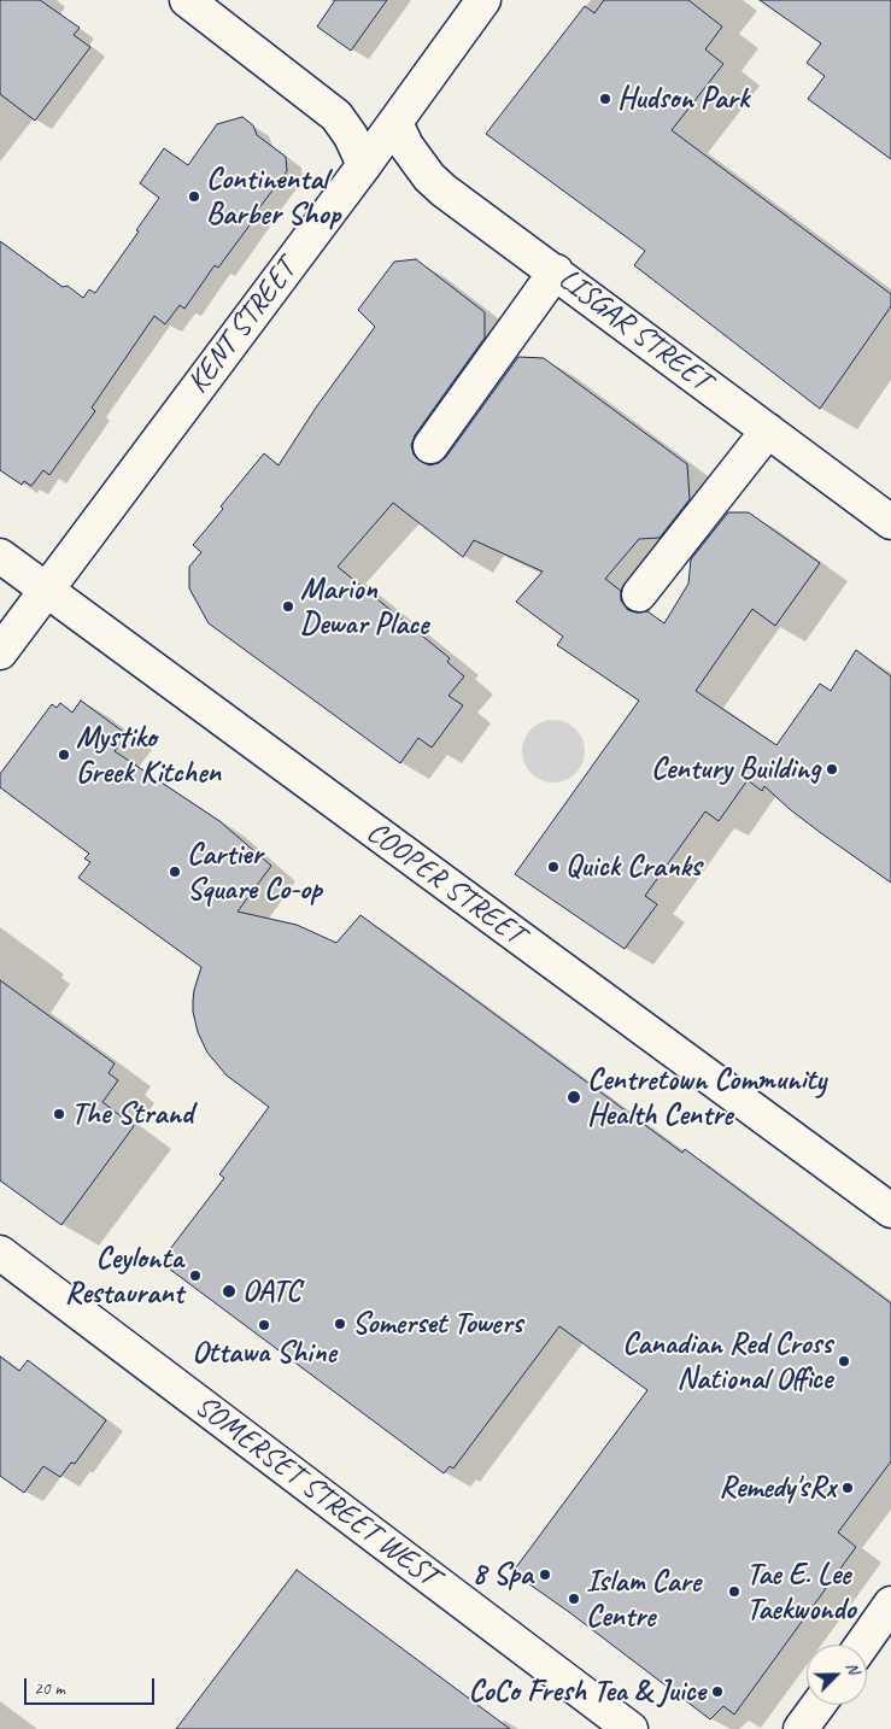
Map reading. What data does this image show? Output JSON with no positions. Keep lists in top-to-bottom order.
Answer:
{
  "streets": {
    "street": [
      "KENT STREET",
      "LISGAR STREET",
      "COOPER STREET",
      "SOMERSET STREET WEST"
    ]
  },
  "crossings": [
    ["KENT STREET", "LISGAR STREET"],
    ["KENT STREET", "COOPER STREET"]
  ],
  "places": [
    "Hudson Park",
    "Continental Barber Shop",
    "Marion Dewar Place",
    "Mystiko Greek Kitchen",
    "Century Building",
    "Quick Cranks",
    "Cartier Square Co-op",
    "Centretown Community Health Centre",
    "The Strand",
    "Ceylonta Restaurant",
    "OATC",
    "Somerset Towers",
    "Ottawa Shine",
    "Canadian Red Cross National Office",
    "Remedy'sRx",
    "8 Spa",
    "Tae E. Lee Taekwondo",
    "Islam Care Centre",
    "CoCo Fresh Tea & Juice"
  ],
  "scale_bar": "20 m",
  "north": "top right"
}
